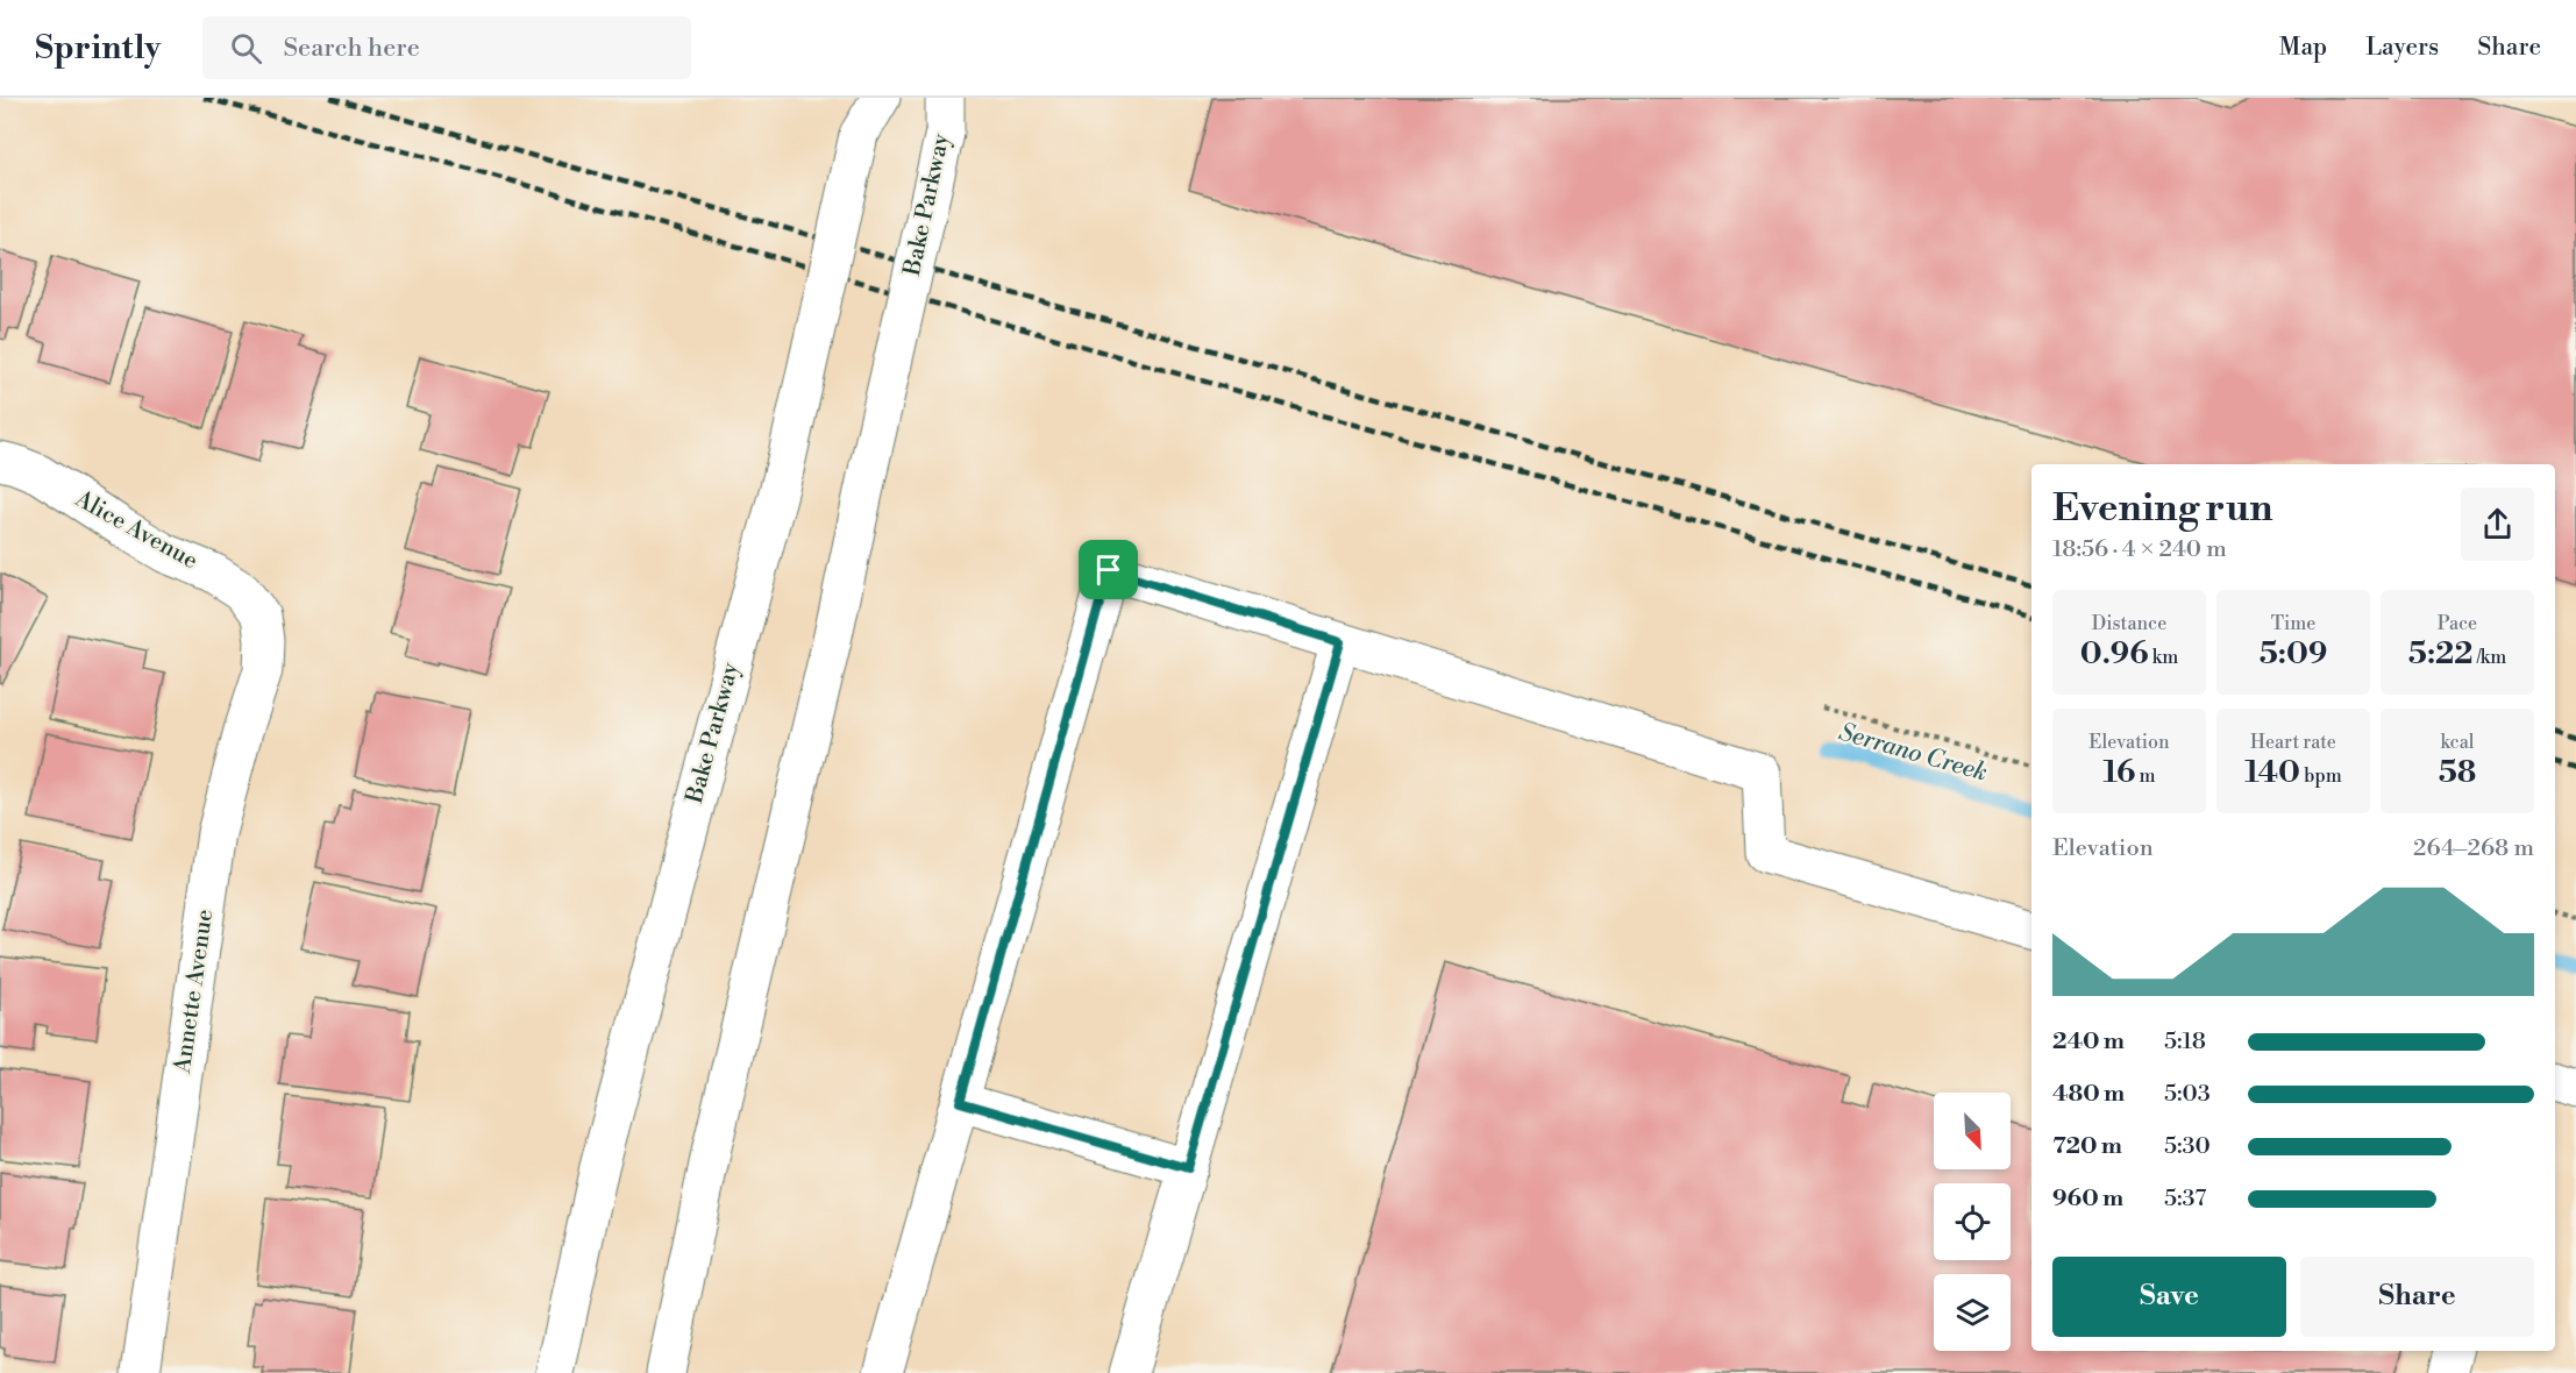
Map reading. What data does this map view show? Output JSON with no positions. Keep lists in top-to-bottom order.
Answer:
{
  "streets": {
    "main road": ["Bake Parkway", "Alice Avenue", "Annette Avenue"]
  },
  "crossings": [
    ["Alice Avenue", "Annette Avenue"]
  ],
  "water": ["Serrano Creek"],
  "north": "bottom right",
  "page": {
    "header": "Sprintly",
    "search": "Search here",
    "nav": ["Map", "Layers", "Share"],
    "heading": ["Evening run", "18:56 · 4 × 240 m"],
    "stats": [
      ["Distance", "0.96 km"],
      ["Time", "5:09"],
      ["Pace", "5:22 /km"],
      ["Elevation", "16 m"],
      ["Heart rate", "140 bpm"],
      ["kcal", "58"]
    ],
    "chart": ["Elevation", "264–268 m"],
    "list": [
      {
        "name": "240 m",
        "note": "5:18"
      },
      {
        "name": "480 m",
        "note": "5:03"
      },
      {
        "name": "720 m",
        "note": "5:30"
      },
      {
        "name": "960 m",
        "note": "5:37"
      }
    ],
    "buttons": ["Save", "Share"]
  }
}
